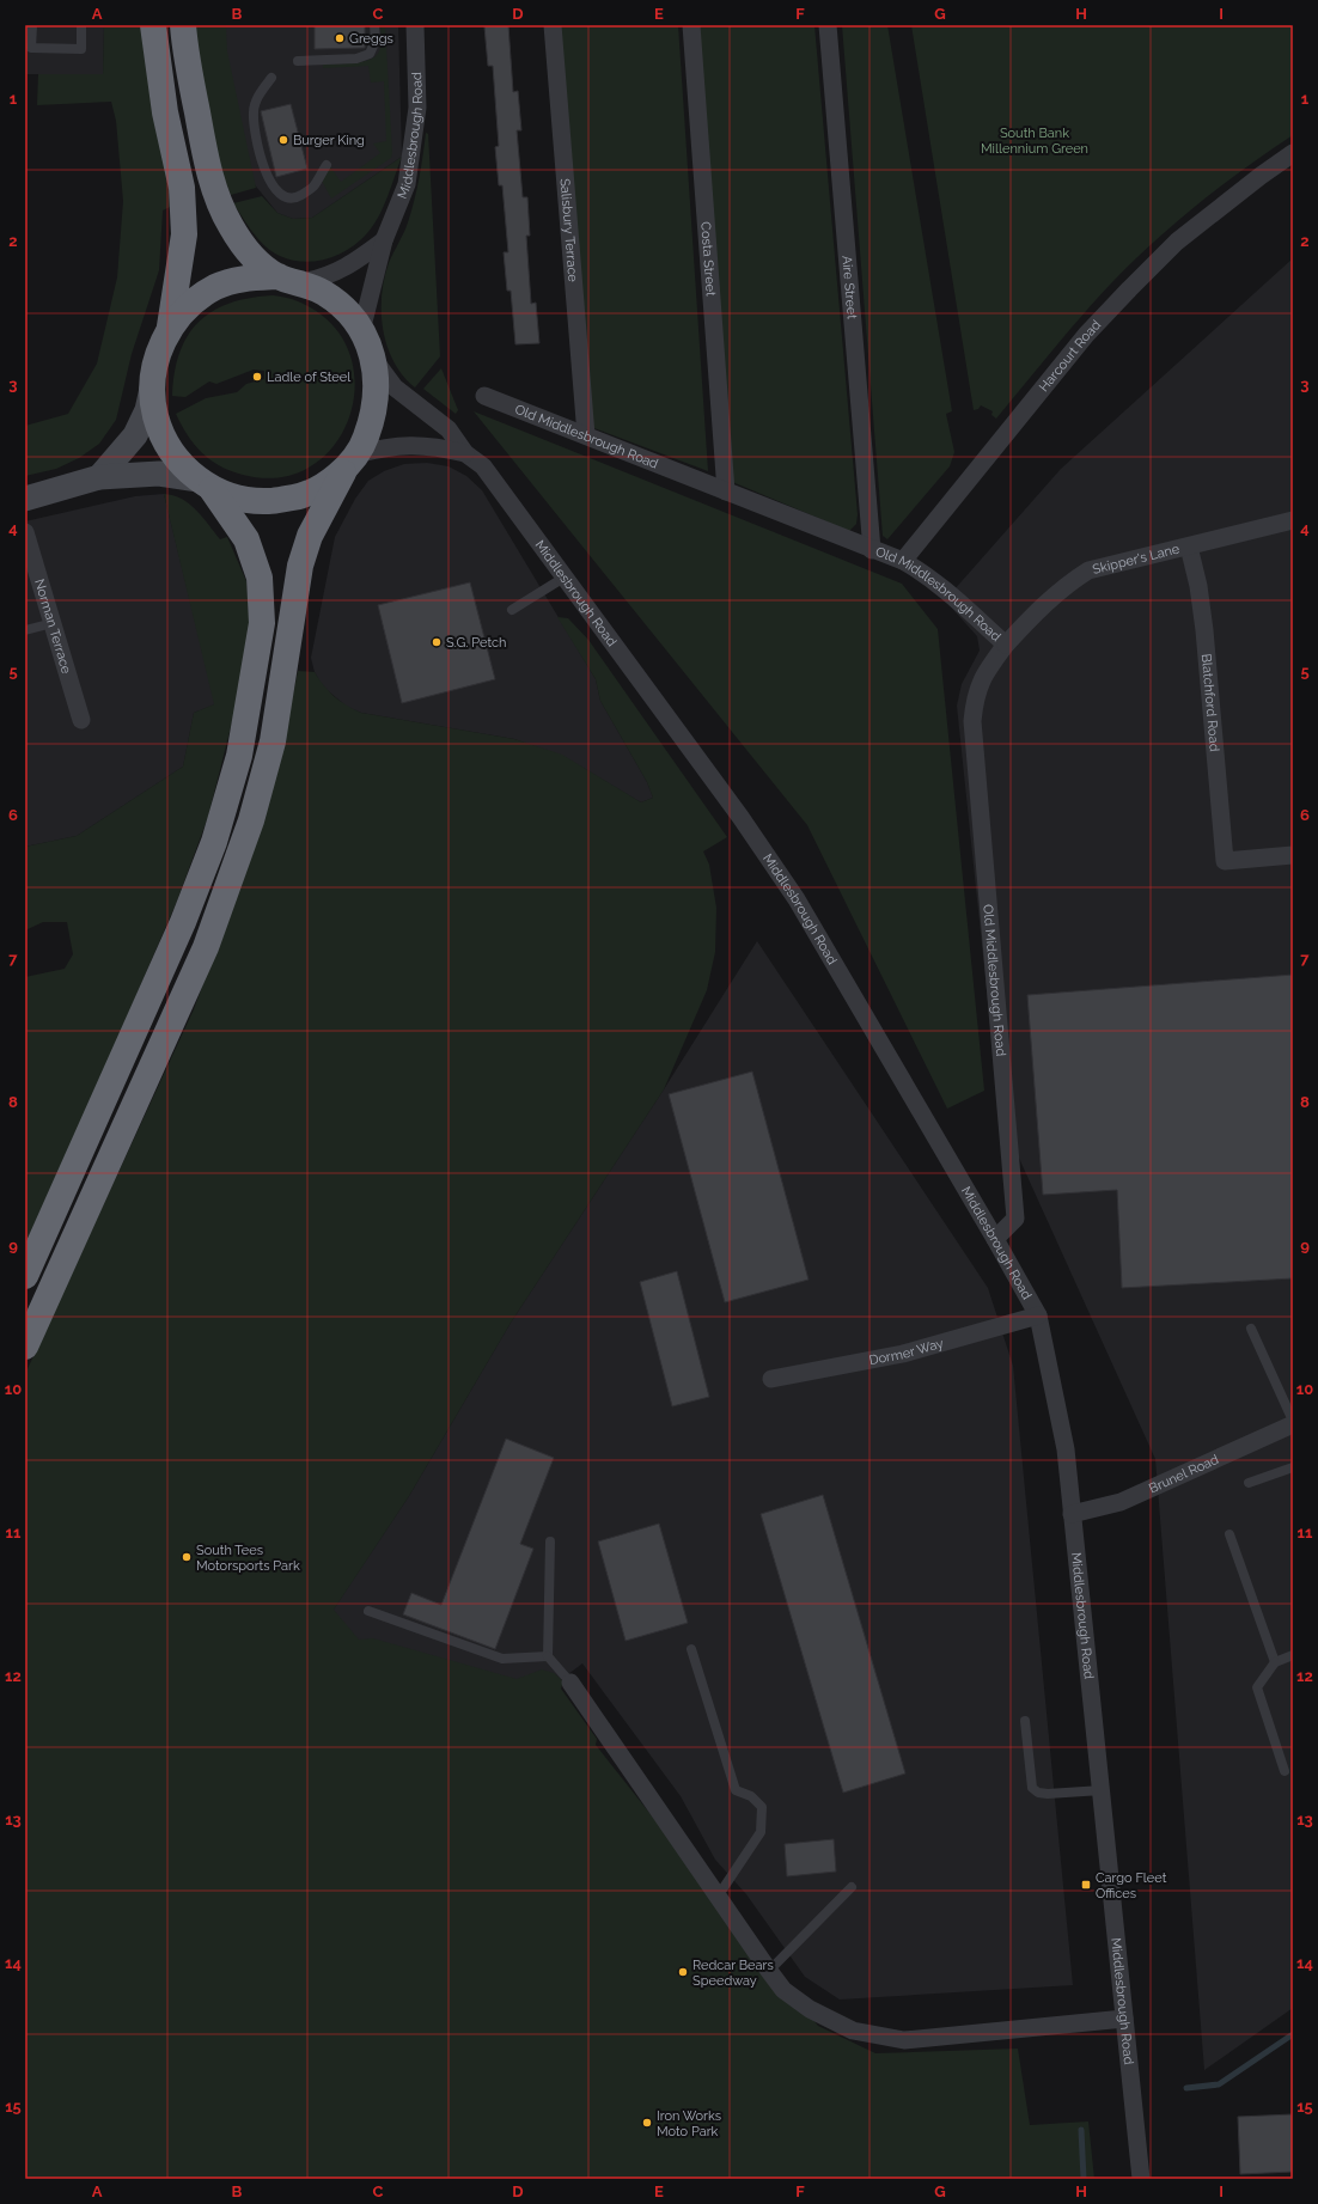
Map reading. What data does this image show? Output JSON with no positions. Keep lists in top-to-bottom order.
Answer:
{
  "streets": {
    "street": [
      "Middlesbrough Road",
      "Salisbury Terrace",
      "Costa Street",
      "Aire Street",
      "Harcourt Road",
      "Old Middlesbrough Road",
      "Skipper's Lane",
      "Norman Terrace",
      "Blatchford Road",
      "Dormer Way",
      "Brunel Road"
    ]
  },
  "crossings": [
    ["Middlesbrough Road", "Old Middlesbrough Road"],
    ["Middlesbrough Road", "Dormer Way"],
    ["Middlesbrough Road", "Brunel Road"],
    ["Salisbury Terrace", "Old Middlesbrough Road"],
    ["Costa Street", "Old Middlesbrough Road"],
    ["Aire Street", "Old Middlesbrough Road"],
    ["Harcourt Road", "Old Middlesbrough Road"],
    ["Old Middlesbrough Road", "Skipper's Lane"],
    ["Skipper's Lane", "Blatchford Road"]
  ],
  "parks": ["South Bank Millennium Green"],
  "places": {
    "other": [
      "Greggs",
      "Burger King",
      "Ladle of Steel",
      "S.G. Petch",
      "South Tees Motorsports Park",
      "Redcar Bears Speedway",
      "Iron Works Moto Park"
    ],
    "transit": ["Cargo Fleet Offices"]
  },
  "grid": {
    "columns": [
      "A",
      "B",
      "C",
      "D",
      "E",
      "F",
      "G",
      "H",
      "I"
    ],
    "rows": [
      "1",
      "2",
      "3",
      "4",
      "5",
      "6",
      "7",
      "8",
      "9",
      "10",
      "11",
      "12",
      "13",
      "14",
      "15"
    ]
  }
}
